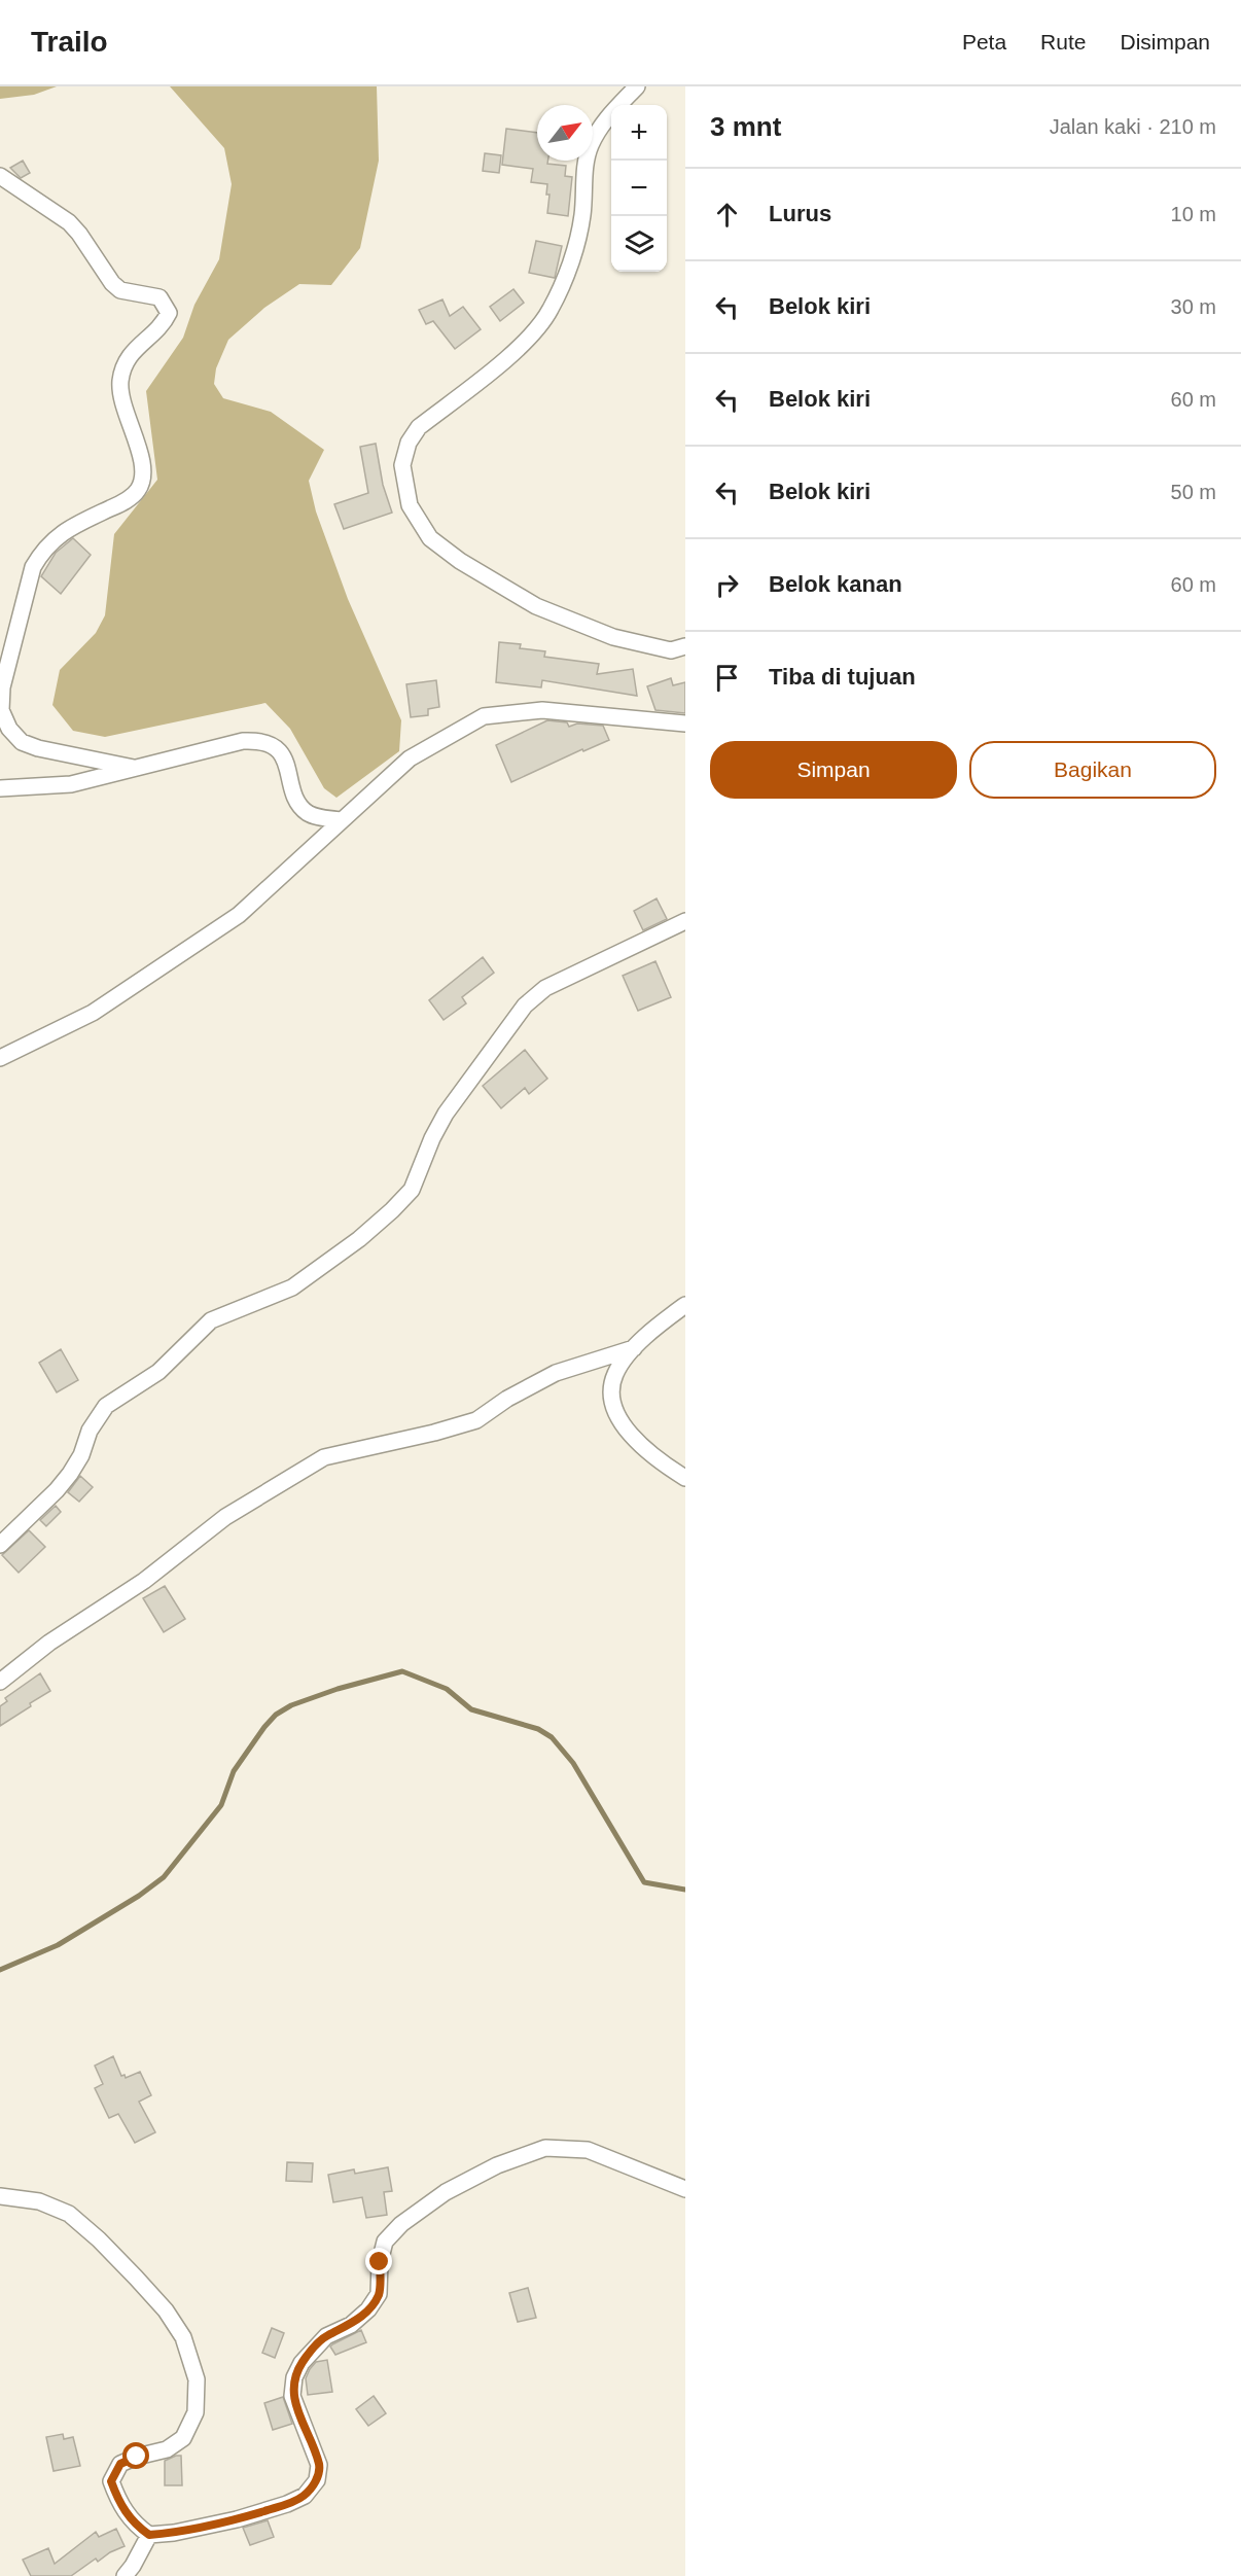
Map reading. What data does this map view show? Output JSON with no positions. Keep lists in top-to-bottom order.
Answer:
{
  "north": "top right",
  "page": {
    "header": "Trailo",
    "nav": ["Peta", "Rute", "Disimpan"],
    "heading": ["3 mnt", "Jalan kaki · 210 m"],
    "map_buttons": ["+", "−"],
    "list": [
      ["Lurus", "10 m"],
      ["Belok kiri", "30 m"],
      ["Belok kiri", "60 m"],
      ["Belok kiri", "50 m"],
      ["Belok kanan", "60 m"],
      "Tiba di tujuan"
    ],
    "buttons": ["Simpan", "Bagikan"]
  }
}
